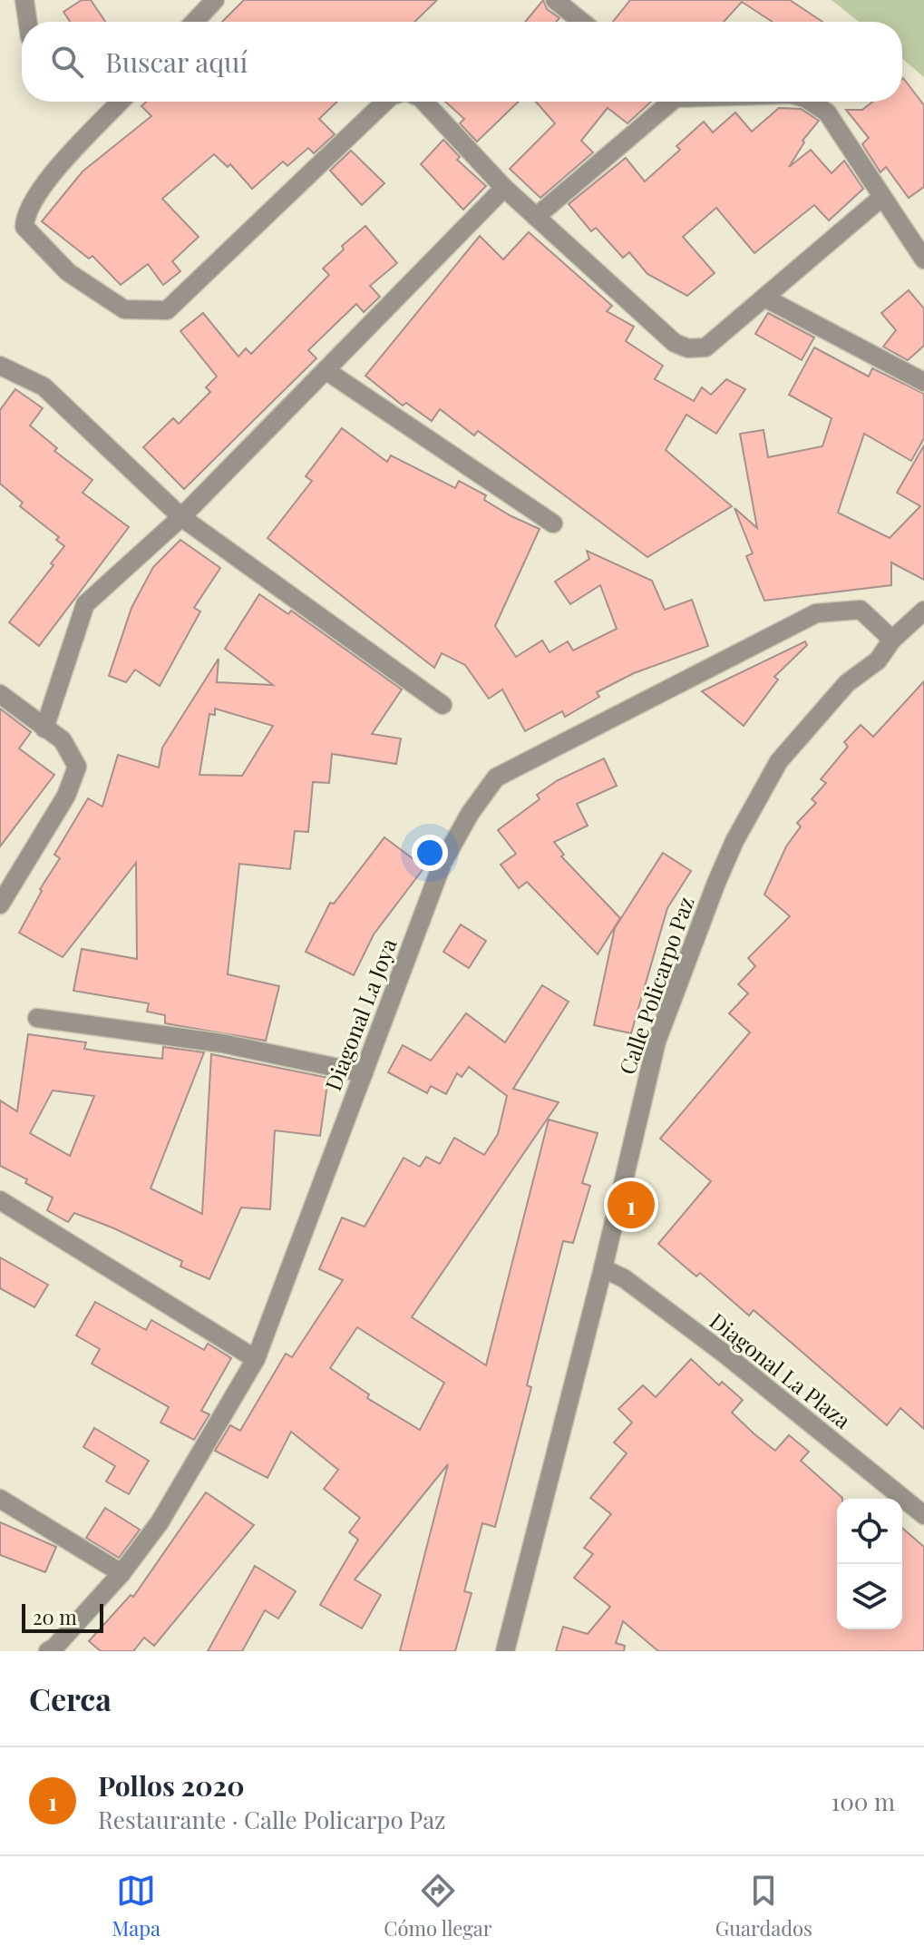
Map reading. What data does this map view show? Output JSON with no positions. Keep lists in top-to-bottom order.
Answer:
{
  "streets": {
    "street": ["Calle Policarpo Paz", "Diagonal La Joya", "Diagonal La Plaza"]
  },
  "crossings": [
    ["Calle Policarpo Paz", "Diagonal La Joya"],
    ["Calle Policarpo Paz", "Diagonal La Plaza"]
  ],
  "scale_bar": "20 m",
  "page": {
    "search": "Buscar aquí",
    "pins": "1",
    "scale": "20 m",
    "heading": "Cerca",
    "list": [
      {
        "mark": "1",
        "name": "Pollos 2020",
        "note": "Restaurante · Calle Policarpo Paz",
        "value": "100 m"
      }
    ],
    "nav": ["Mapa", "Cómo llegar", "Guardados"]
  }
}
